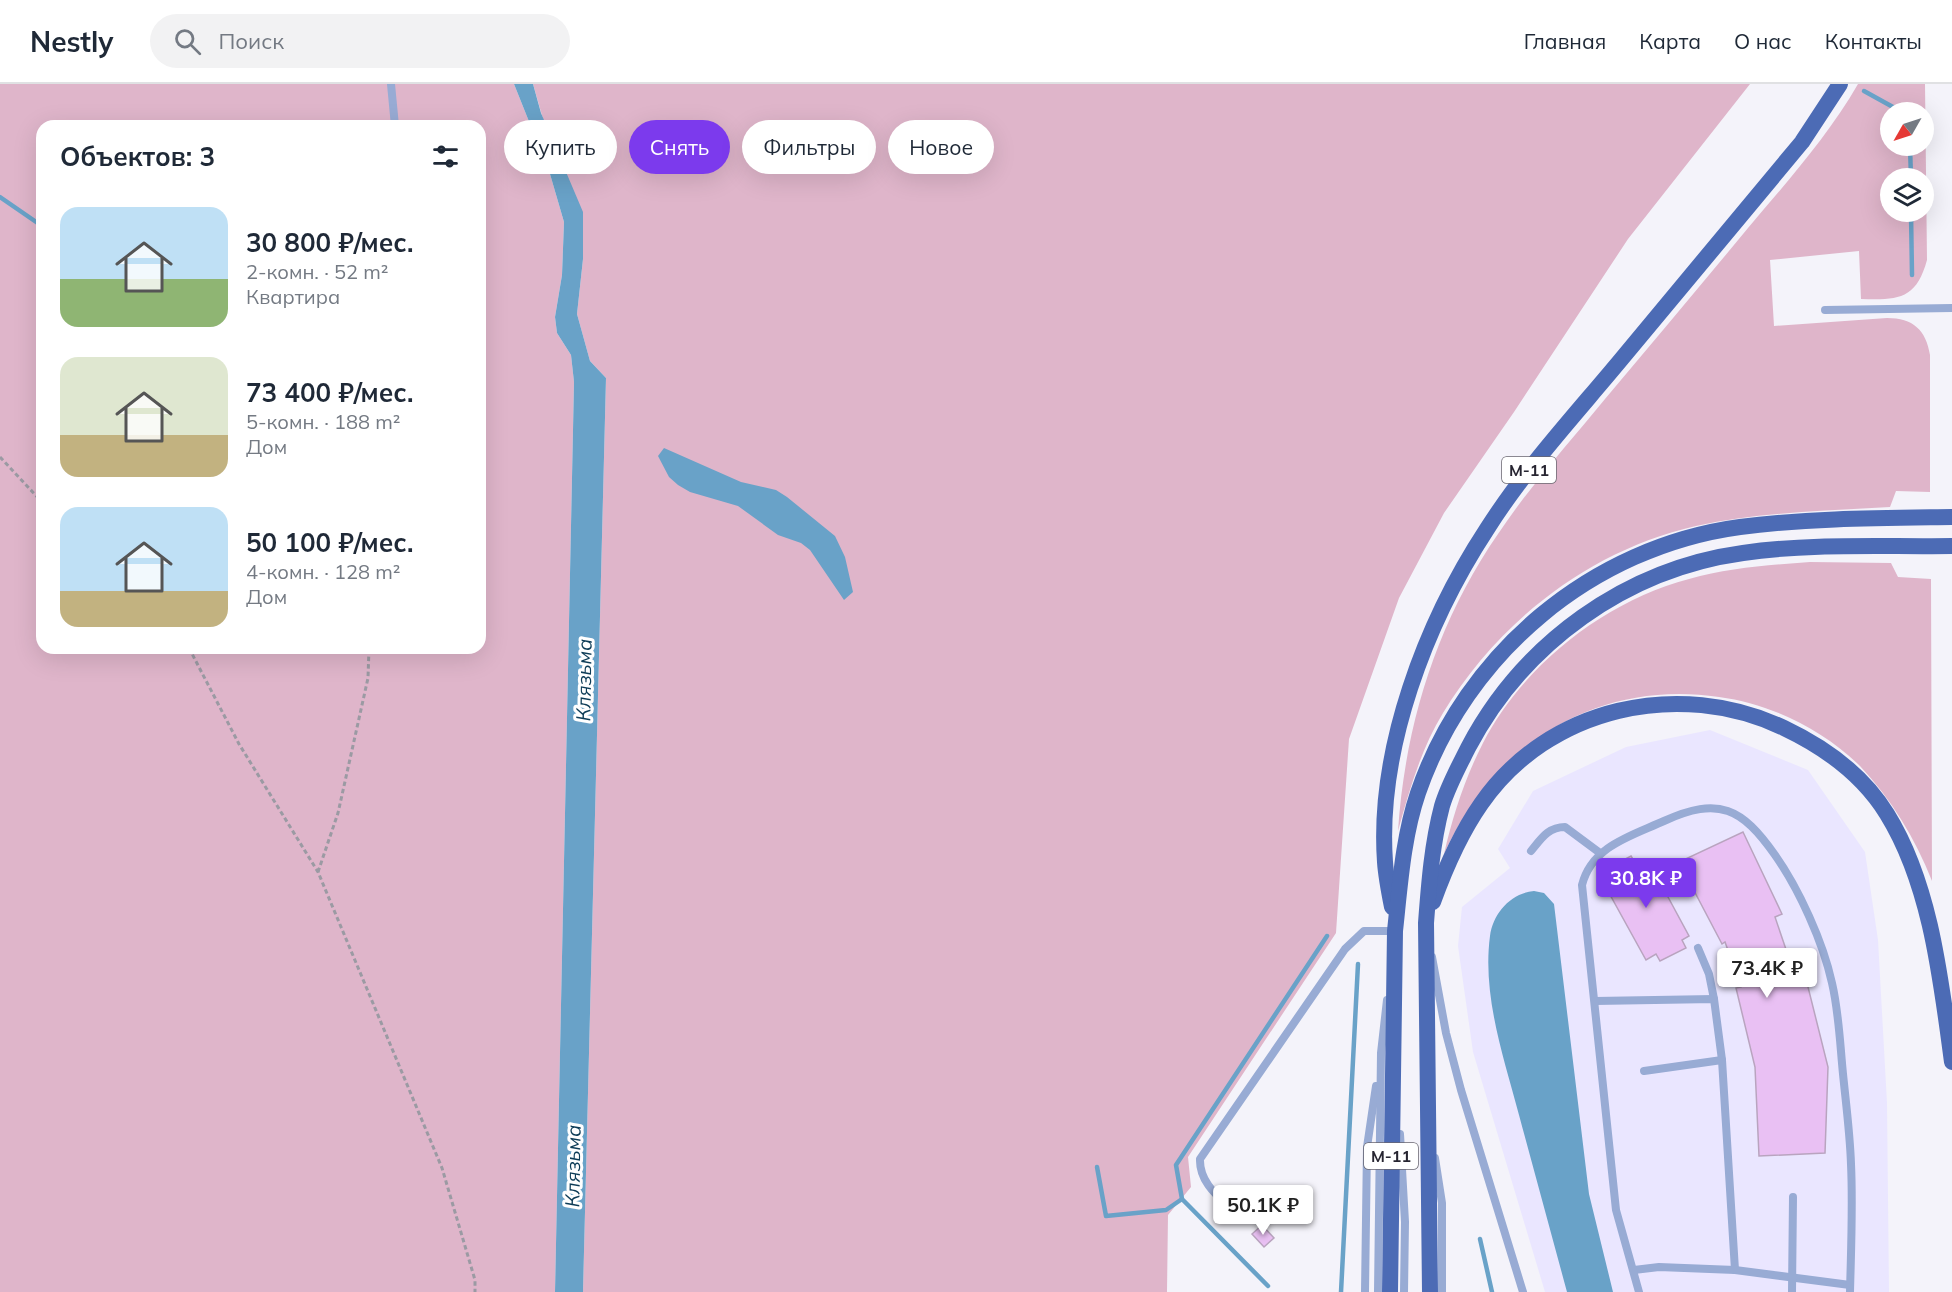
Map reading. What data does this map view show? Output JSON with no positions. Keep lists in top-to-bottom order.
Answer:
{
  "streets": {
    "main road": ["М-11"]
  },
  "water": ["Клязьма"],
  "north": "bottom left",
  "page": {
    "header": "Nestly",
    "search": "Поиск",
    "nav": [
      "Главная",
      "Карта",
      "О нас",
      "Контакты"
    ],
    "chip": [
      "Купить",
      "Снять",
      "Фильтры",
      "Новое"
    ],
    "heading": "Объектов: 3",
    "list": [
      {
        "name": "30 800 ₽/мес.",
        "note": "2-комн. · 52 m² · Квартира"
      },
      {
        "name": "73 400 ₽/мес.",
        "note": "5-комн. · 188 m² · Дом"
      },
      {
        "name": "50 100 ₽/мес.",
        "note": "4-комн. · 128 m² · Дом"
      }
    ],
    "price": ["30.8K ₽", "73.4K ₽", "50.1K ₽"]
  }
}
